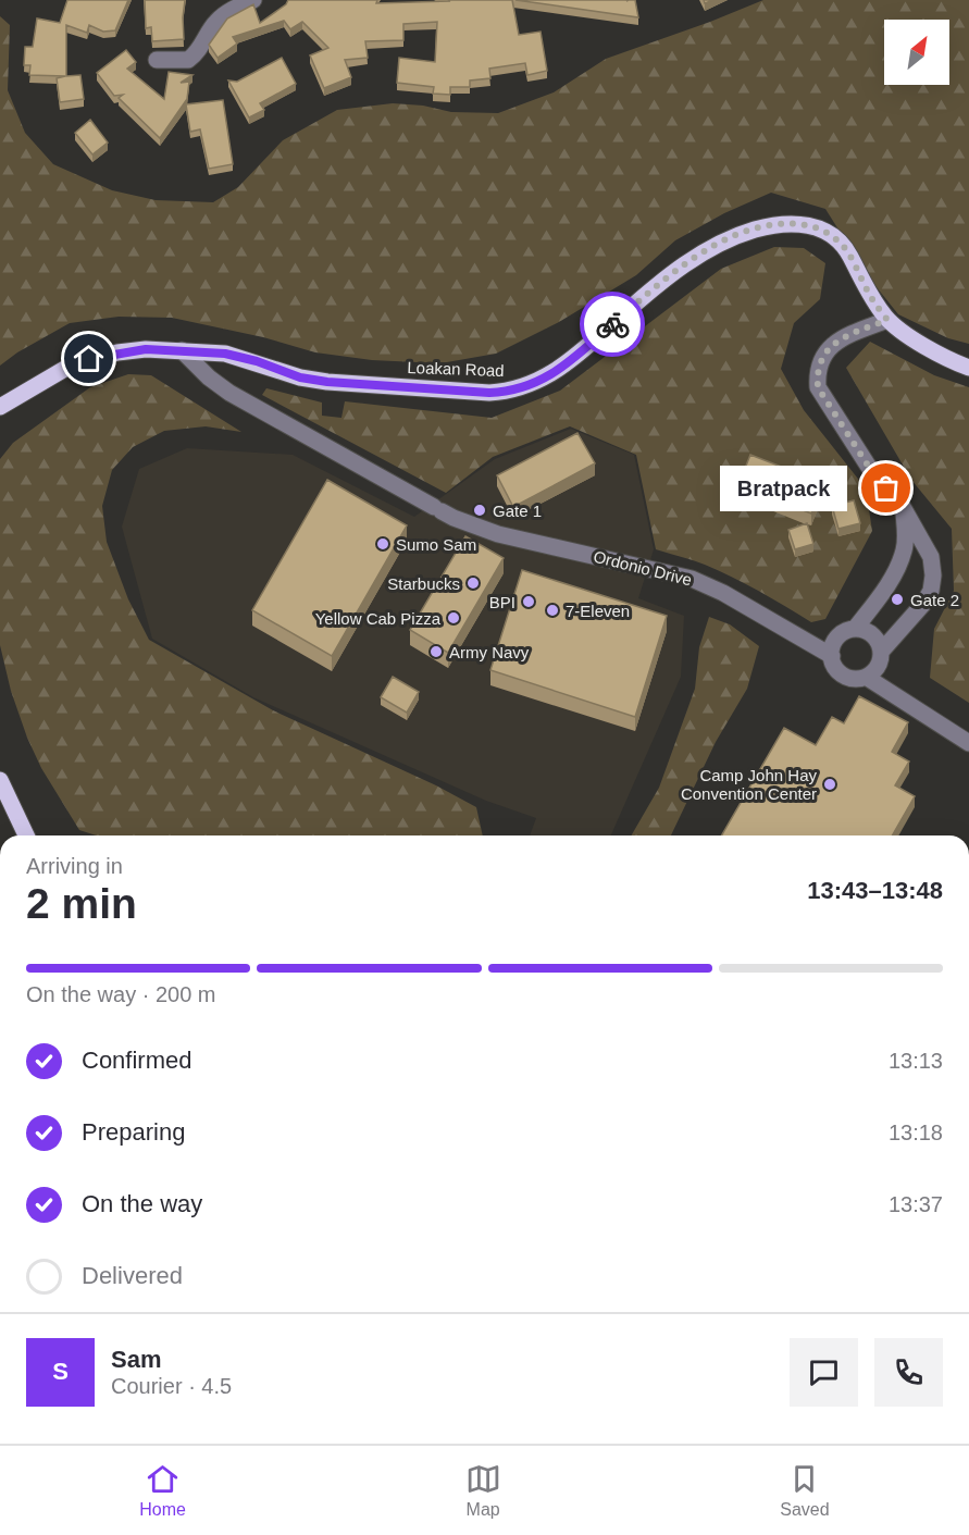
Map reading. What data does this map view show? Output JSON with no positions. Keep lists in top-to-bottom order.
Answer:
{
  "streets": {
    "main road": ["Loakan Road"],
    "street": ["Ordonio Drive"]
  },
  "crossings": [
    ["Loakan Road", "Ordonio Drive"]
  ],
  "places": [
    "Bratpack",
    "Gate 1",
    "Sumo Sam",
    "Starbucks",
    "Gate 2",
    "BPI",
    "7-Eleven",
    "Yellow Cab Pizza",
    "Army Navy",
    "Camp John Hay Convention Center"
  ],
  "north": "top right",
  "page": {
    "bubble": "Bratpack",
    "heading": ["2 min", "Arriving in", "13:43–13:48"],
    "panel": ["Sam", "Courier · 4.5"],
    "bar": "On the way · 200 m",
    "list": [
      ["Confirmed", "13:13"],
      ["Preparing", "13:18"],
      ["On the way", "13:37"],
      "Delivered"
    ],
    "round": "S",
    "tabs": ["Home", "Map", "Saved"]
  }
}
